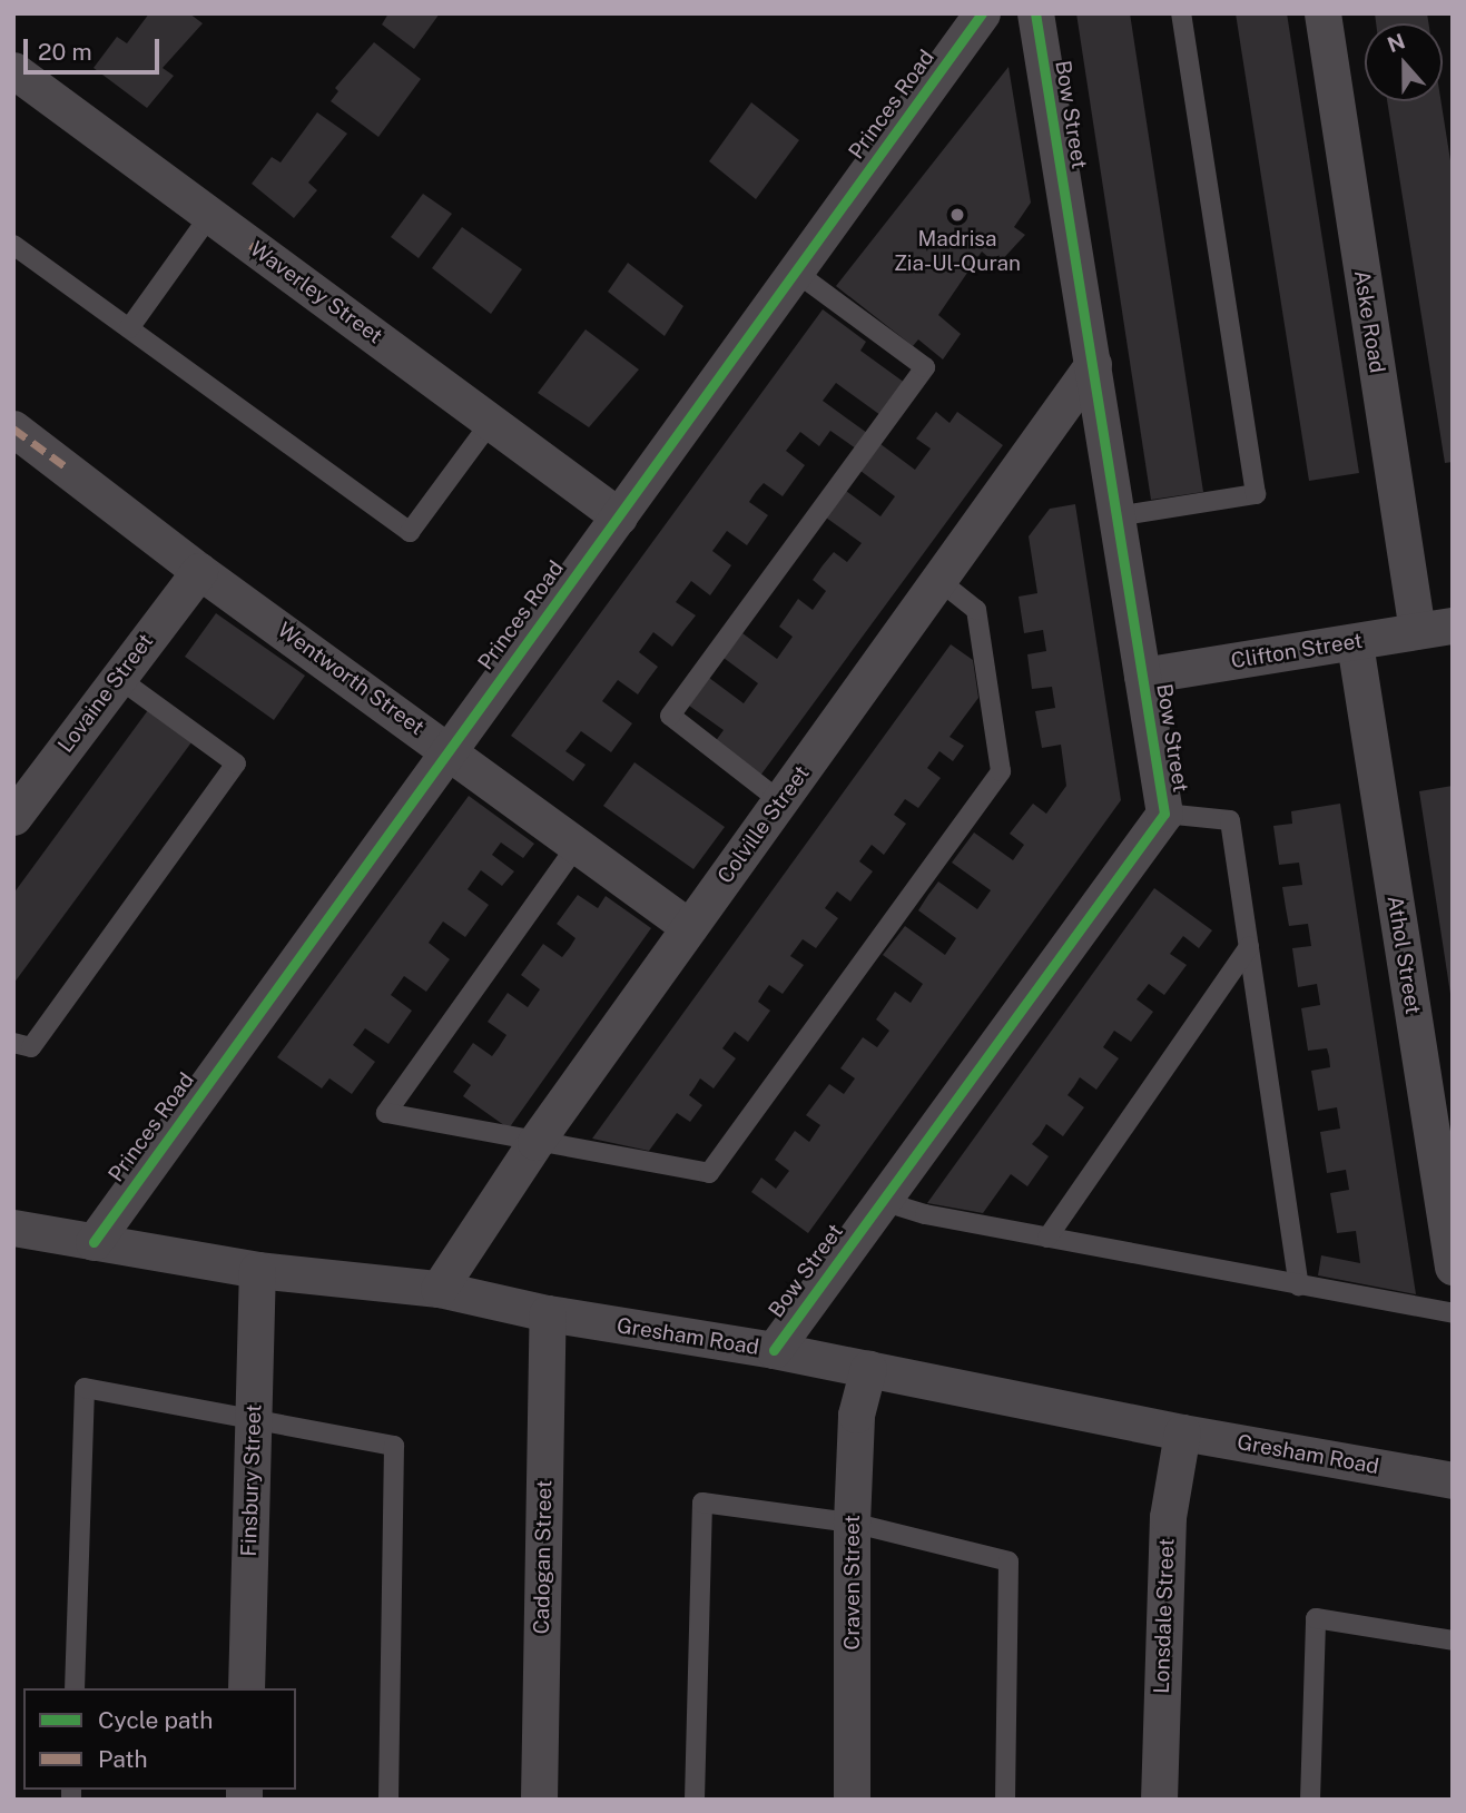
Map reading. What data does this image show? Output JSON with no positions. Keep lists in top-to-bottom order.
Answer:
{
  "streets": {
    "street": [
      "Princes Road",
      "Bow Street",
      "Waverley Street",
      "Aske Road",
      "Clifton Street",
      "Wentworth Street",
      "Lovaine Street",
      "Colville Street",
      "Athol Street",
      "Gresham Road",
      "Finsbury Street",
      "Cadogan Street",
      "Craven Street",
      "Lonsdale Street"
    ]
  },
  "crossings": [
    ["Princes Road", "Waverley Street"],
    ["Princes Road", "Wentworth Street"],
    ["Princes Road", "Gresham Road"],
    ["Bow Street", "Clifton Street"],
    ["Bow Street", "Colville Street"],
    ["Bow Street", "Gresham Road"],
    ["Aske Road", "Clifton Street"],
    ["Clifton Street", "Athol Street"],
    ["Wentworth Street", "Lovaine Street"],
    ["Wentworth Street", "Colville Street"],
    ["Colville Street", "Gresham Road"],
    ["Gresham Road", "Finsbury Street"],
    ["Gresham Road", "Cadogan Street"],
    ["Gresham Road", "Craven Street"],
    ["Gresham Road", "Lonsdale Street"]
  ],
  "places": ["Madrisa Zia-Ul-Quran"],
  "legend": ["Cycle path", "Path"],
  "scale_bar": "20 m",
  "north": "top"
}
